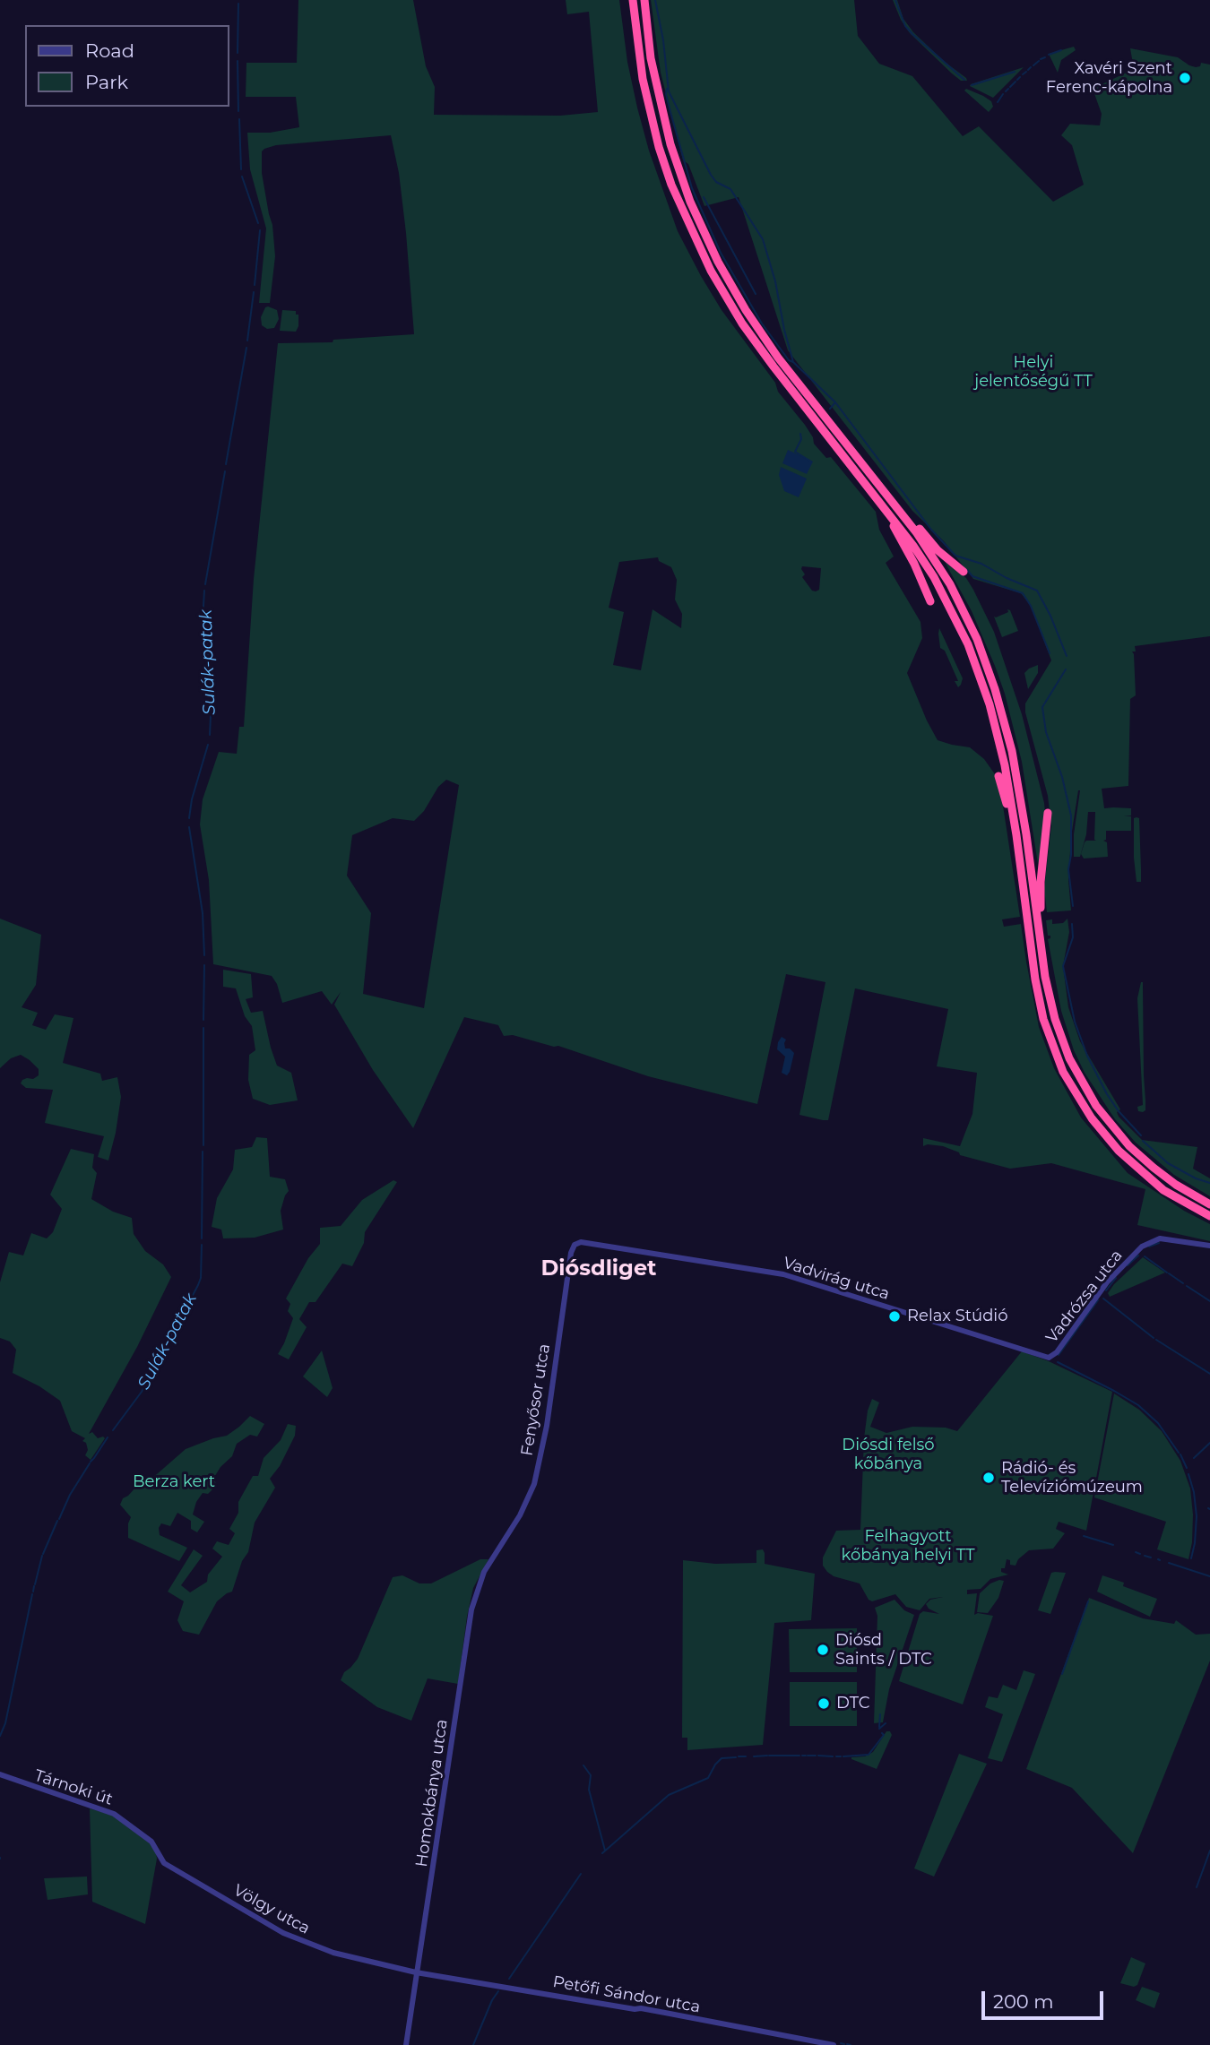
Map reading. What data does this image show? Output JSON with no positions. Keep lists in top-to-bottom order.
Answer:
{
  "streets": {
    "street": [
      "Vadvirág utca",
      "Vadrózsa utca",
      "Fenyősor utca",
      "Tárnoki út",
      "Homokbánya utca",
      "Völgy utca",
      "Petőfi Sándor utca"
    ]
  },
  "crossings": [
    ["Vadvirág utca", "Vadrózsa utca"],
    ["Vadvirág utca", "Fenyősor utca"],
    ["Fenyősor utca", "Homokbánya utca"],
    ["Tárnoki út", "Völgy utca"],
    ["Homokbánya utca", "Völgy utca"],
    ["Homokbánya utca", "Petőfi Sándor utca"],
    ["Völgy utca", "Petőfi Sándor utca"]
  ],
  "districts": ["Diósdliget"],
  "water": ["Sulák-patak"],
  "parks": [
    "Helyi jelentőségű TT",
    "Diósdi felső kőbánya",
    "Berza kert",
    "Felhagyott kőbánya helyi TT"
  ],
  "places": [
    "Xavéri Szent Ferenc-kápolna",
    "Relax Stúdió",
    "Rádió- és Televíziómúzeum",
    "Diósd Saints / DTC",
    "DTC"
  ],
  "legend": ["Road", "Park"],
  "scale_bar": "200 m"
}
